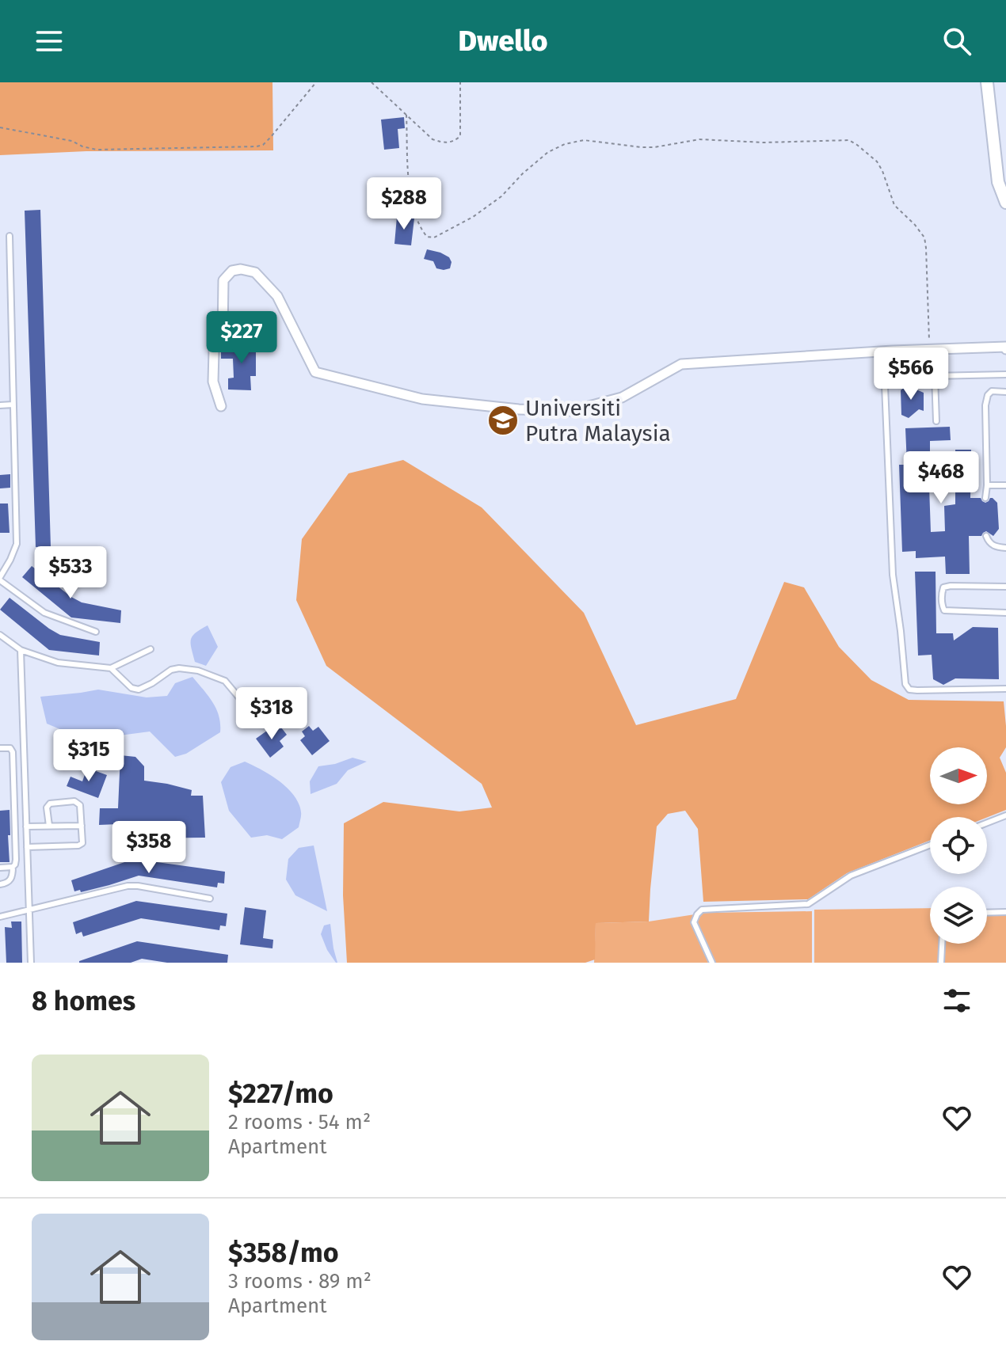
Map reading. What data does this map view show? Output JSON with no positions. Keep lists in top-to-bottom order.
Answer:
{
  "places": {
    "school or university": ["Universiti Putra Malaysia"]
  },
  "north": "right",
  "page": {
    "header": "Dwello",
    "price": [
      "$288",
      "$227",
      "$566",
      "$468",
      "$533",
      "$318",
      "$315",
      "$358"
    ],
    "heading": "8 homes",
    "list": [
      {
        "name": "$227/mo",
        "note": "2 rooms · 54 m² · Apartment"
      },
      {
        "name": "$358/mo",
        "note": "3 rooms · 89 m² · Apartment"
      }
    ]
  }
}
